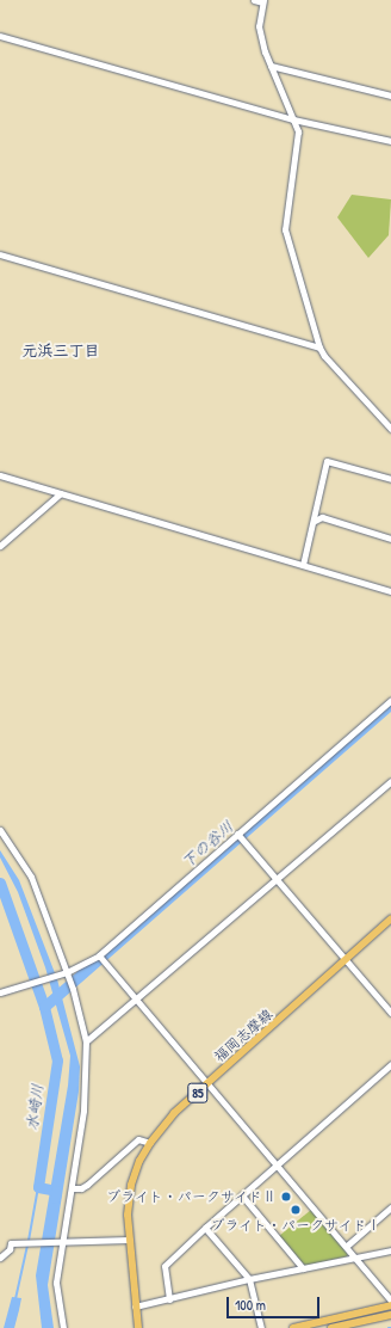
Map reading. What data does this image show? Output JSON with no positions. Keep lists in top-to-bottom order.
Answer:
{
  "streets": {
    "main road": ["福岡志摩線", "85"]
  },
  "districts": ["元浜三丁目"],
  "water": ["下の谷川", "水崎川"],
  "places": ["ブライト・パークサイドⅡ", "ブライト・パークサイドⅠ"],
  "scale_bar": "100 m"
}
